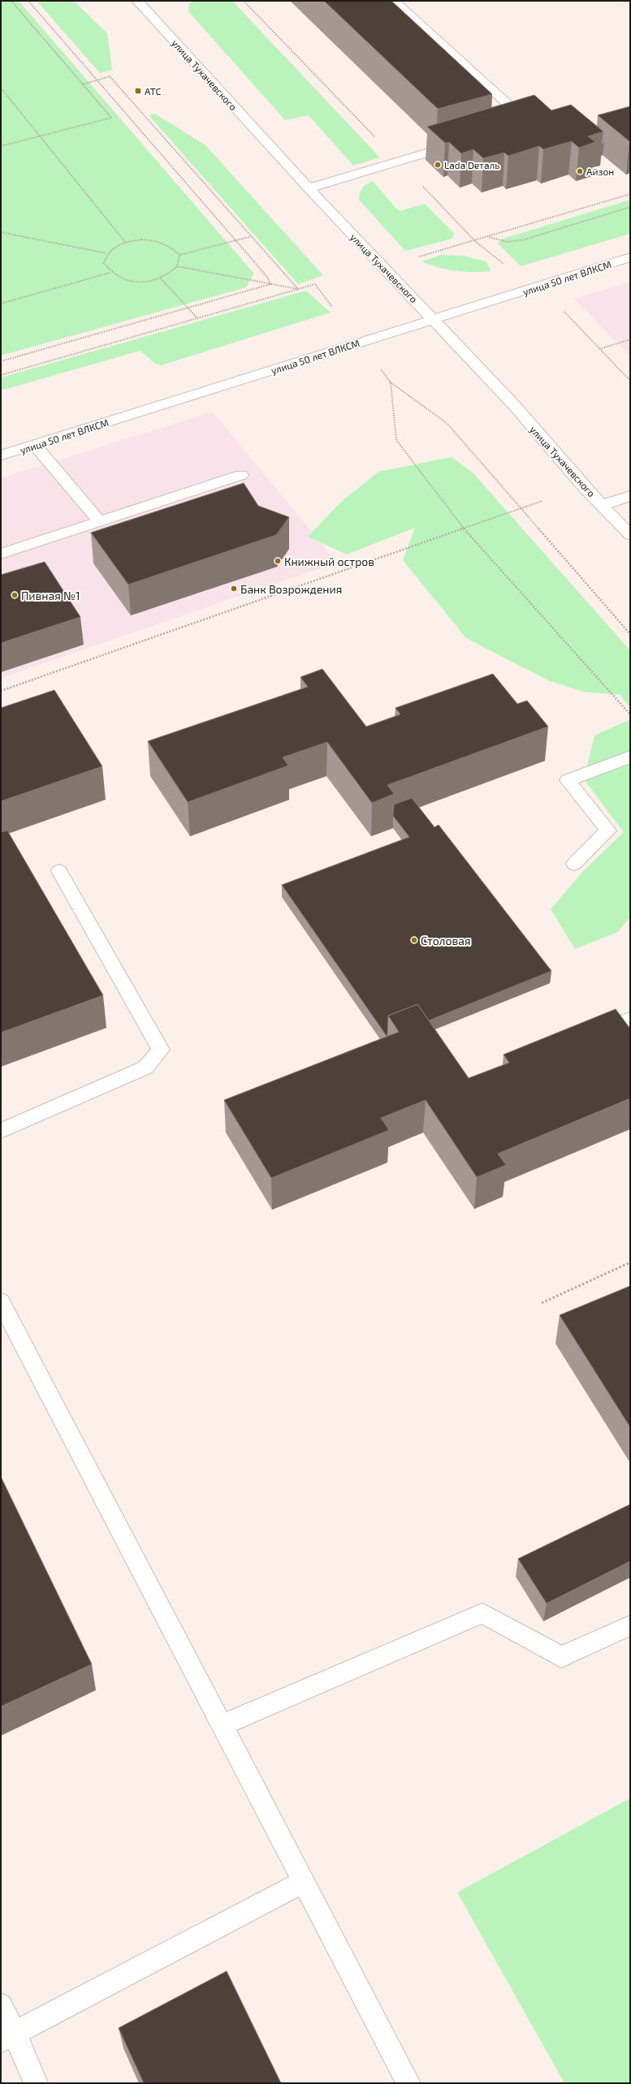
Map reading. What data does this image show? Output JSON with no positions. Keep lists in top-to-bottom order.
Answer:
{
  "streets": {
    "street": ["улица Тухачевского", "улица 50 лет ВЛКСМ"]
  },
  "crossings": [
    ["улица Тухачевского", "улица 50 лет ВЛКСМ"]
  ],
  "places": {
    "transit": ["АТС"],
    "other": [
      "Lada Dеталь",
      "Айзон",
      "Книжный остров",
      "Банк Возрождения",
      "Пивная №1",
      "Столовая"
    ]
  }
}
